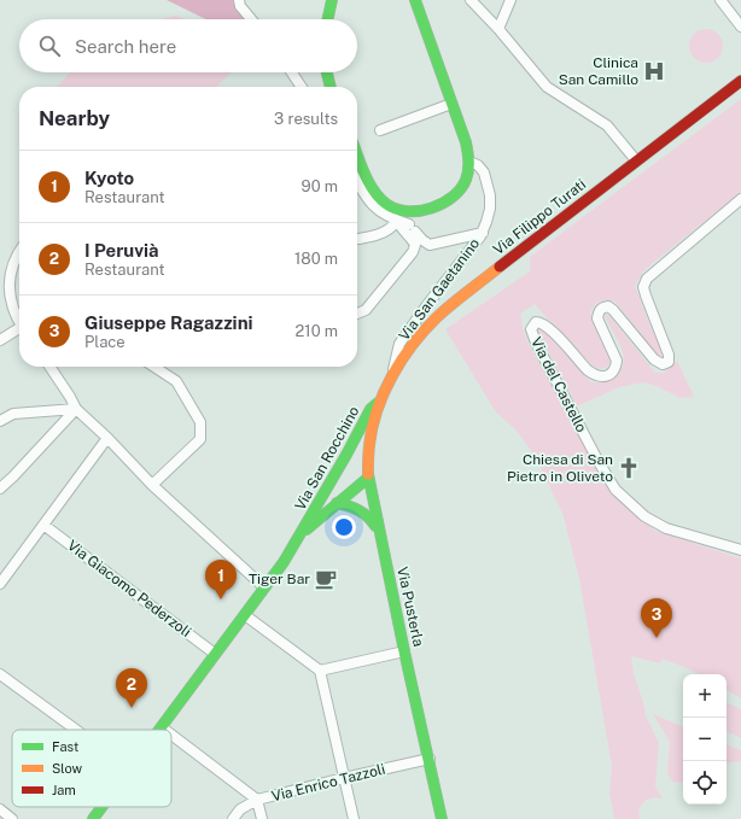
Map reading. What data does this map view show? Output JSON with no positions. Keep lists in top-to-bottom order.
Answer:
{
  "streets": {
    "street": [
      "Via Filippo Turati",
      "Via San Gaetanino",
      "Via del Castello",
      "Via San Rocchino",
      "Via Giacomo Pederzoli",
      "Via Pusterla",
      "Via Enrico Tazzoli"
    ]
  },
  "crossings": [
    ["Via Filippo Turati", "Via San Gaetanino"],
    ["Via Filippo Turati", "Via San Rocchino"],
    ["Via Filippo Turati", "Via Pusterla"],
    ["Via San Rocchino", "Via Giacomo Pederzoli"],
    ["Via San Rocchino", "Via Pusterla"],
    ["Via Pusterla", "Via Enrico Tazzoli"]
  ],
  "places": {
    "hospital": ["Clinica San Camillo"],
    "church": ["Chiesa di San Pietro in Oliveto"],
    "cafe": ["Tiger Bar"]
  },
  "legend": ["Fast", "Slow", "Jam"],
  "page": {
    "search": "Search here",
    "heading": ["Nearby", "3 results"],
    "list": [
      {
        "mark": "1",
        "name": "Kyoto",
        "note": "Restaurant",
        "value": "90 m"
      },
      {
        "mark": "2",
        "name": "I Peruvià",
        "note": "Restaurant",
        "value": "180 m"
      },
      {
        "mark": "3",
        "name": "Giuseppe Ragazzini",
        "note": "Place",
        "value": "210 m"
      }
    ],
    "pins": ["1", "3", "2"],
    "map_buttons": ["+", "−"]
  }
}
